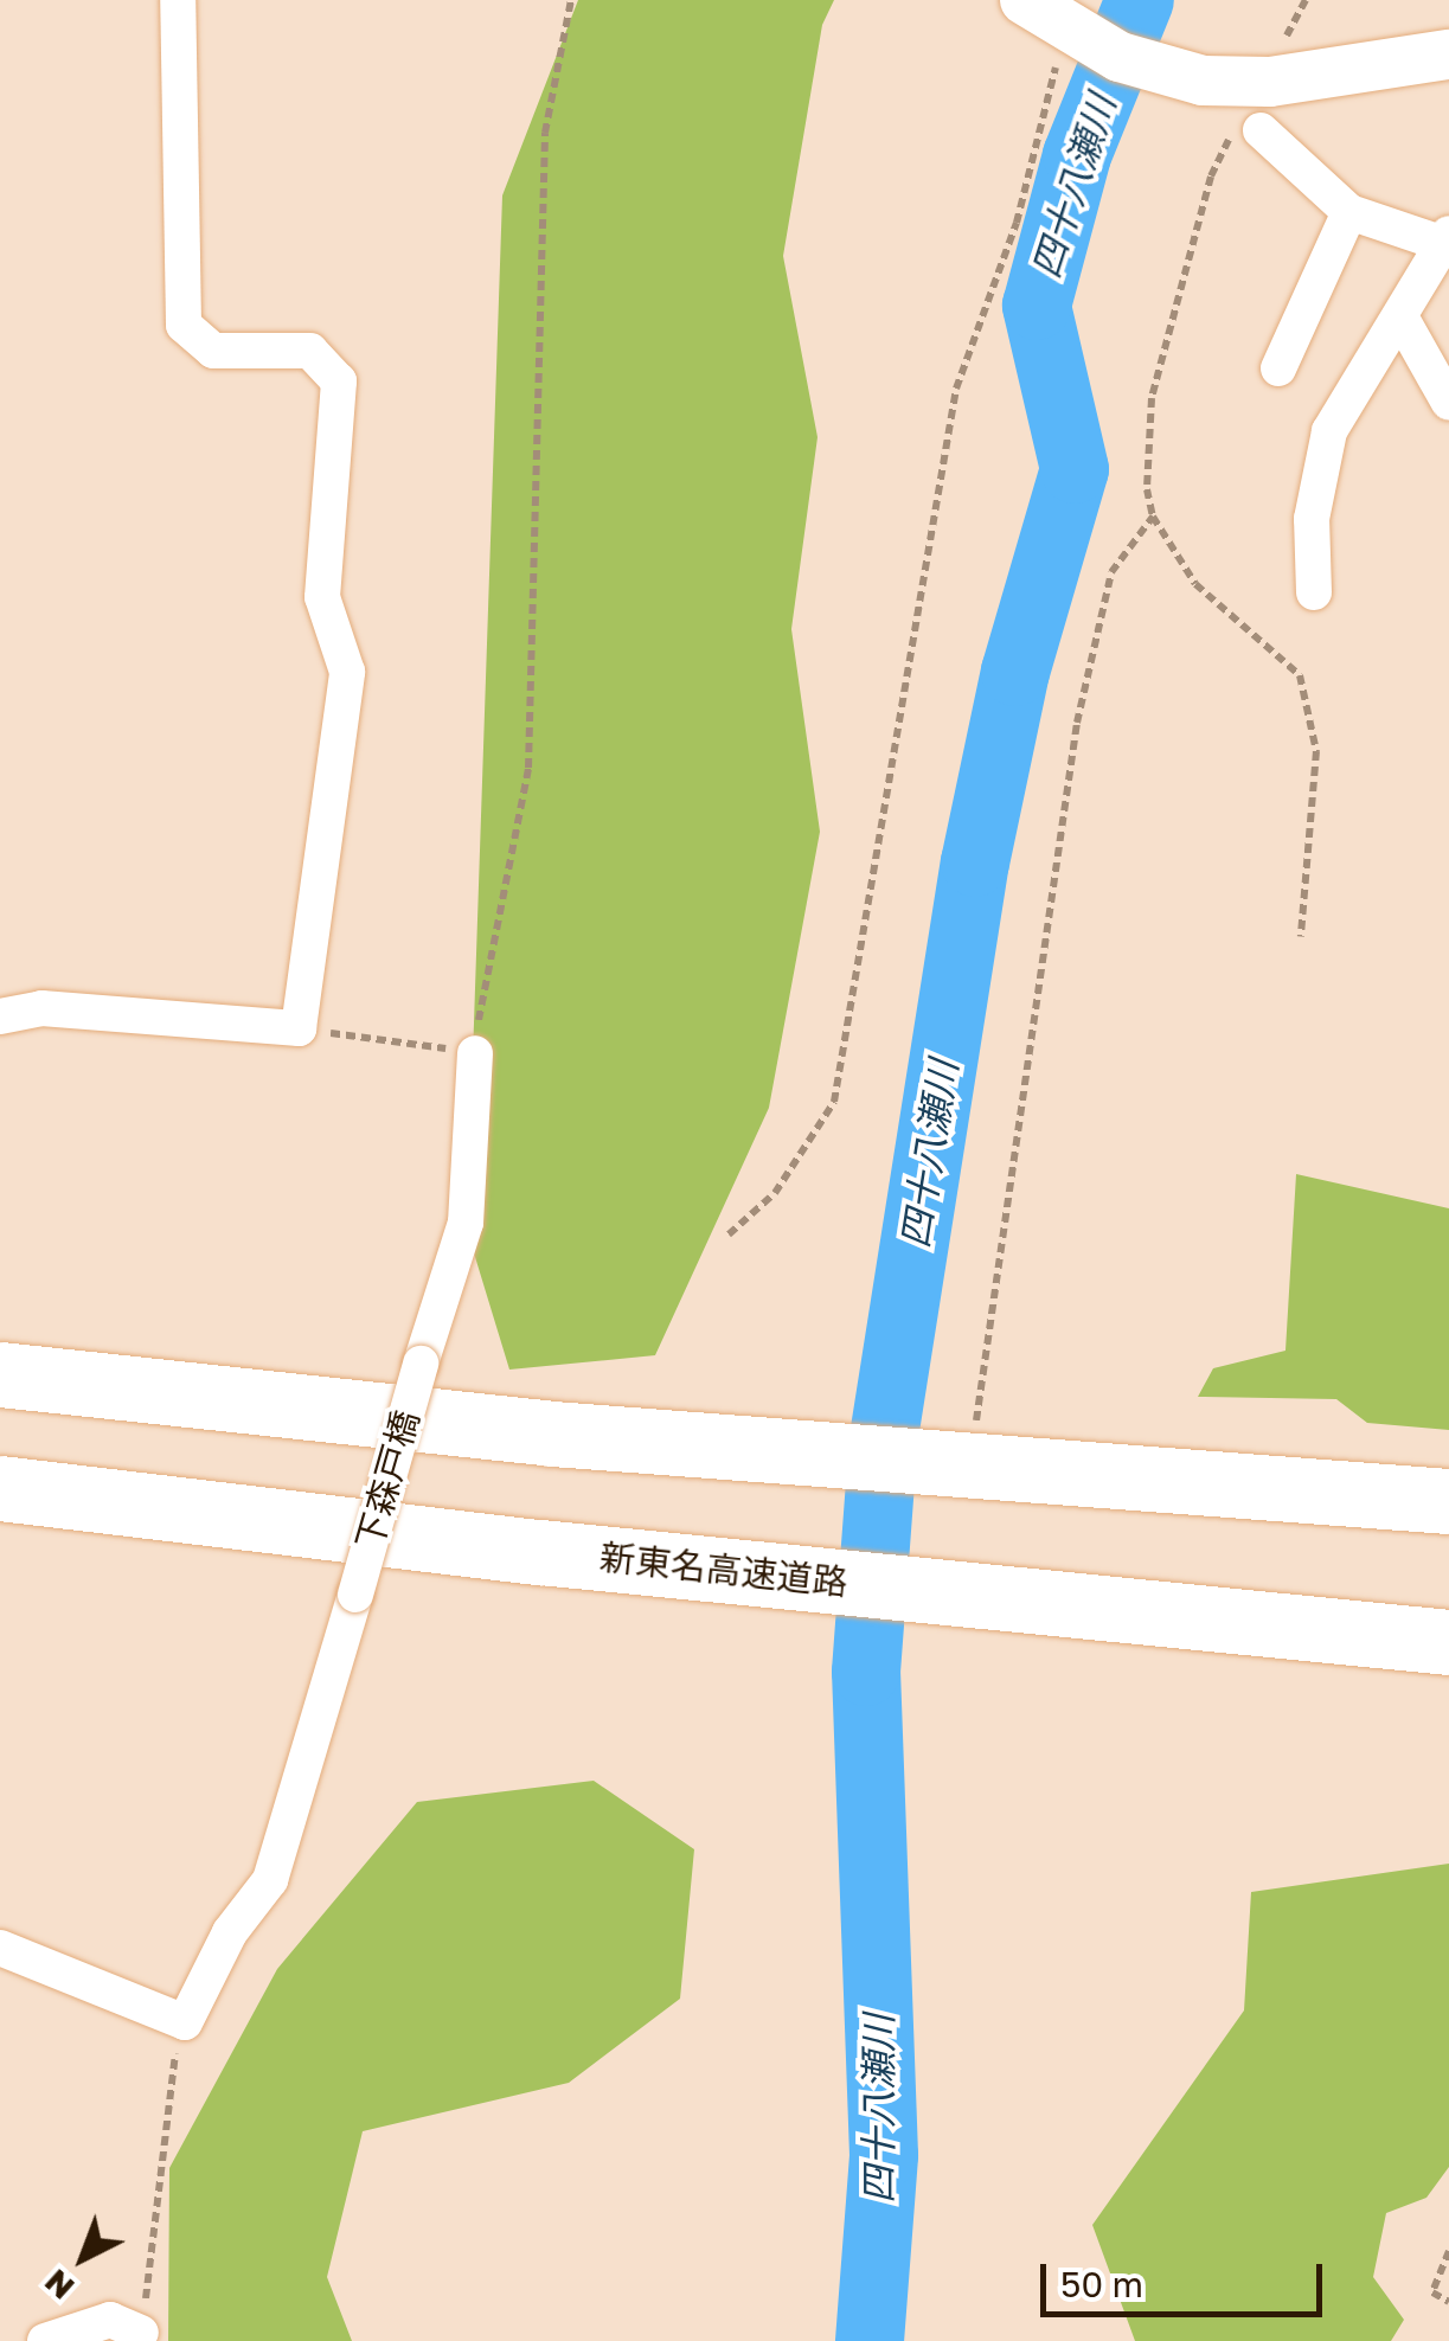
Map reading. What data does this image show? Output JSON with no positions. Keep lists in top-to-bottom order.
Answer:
{
  "streets": {
    "highway": ["新東名高速道路"],
    "street": ["下森戸橋"]
  },
  "water": ["四十八瀬川"],
  "scale_bar": "50 m",
  "north": "bottom left"
}
